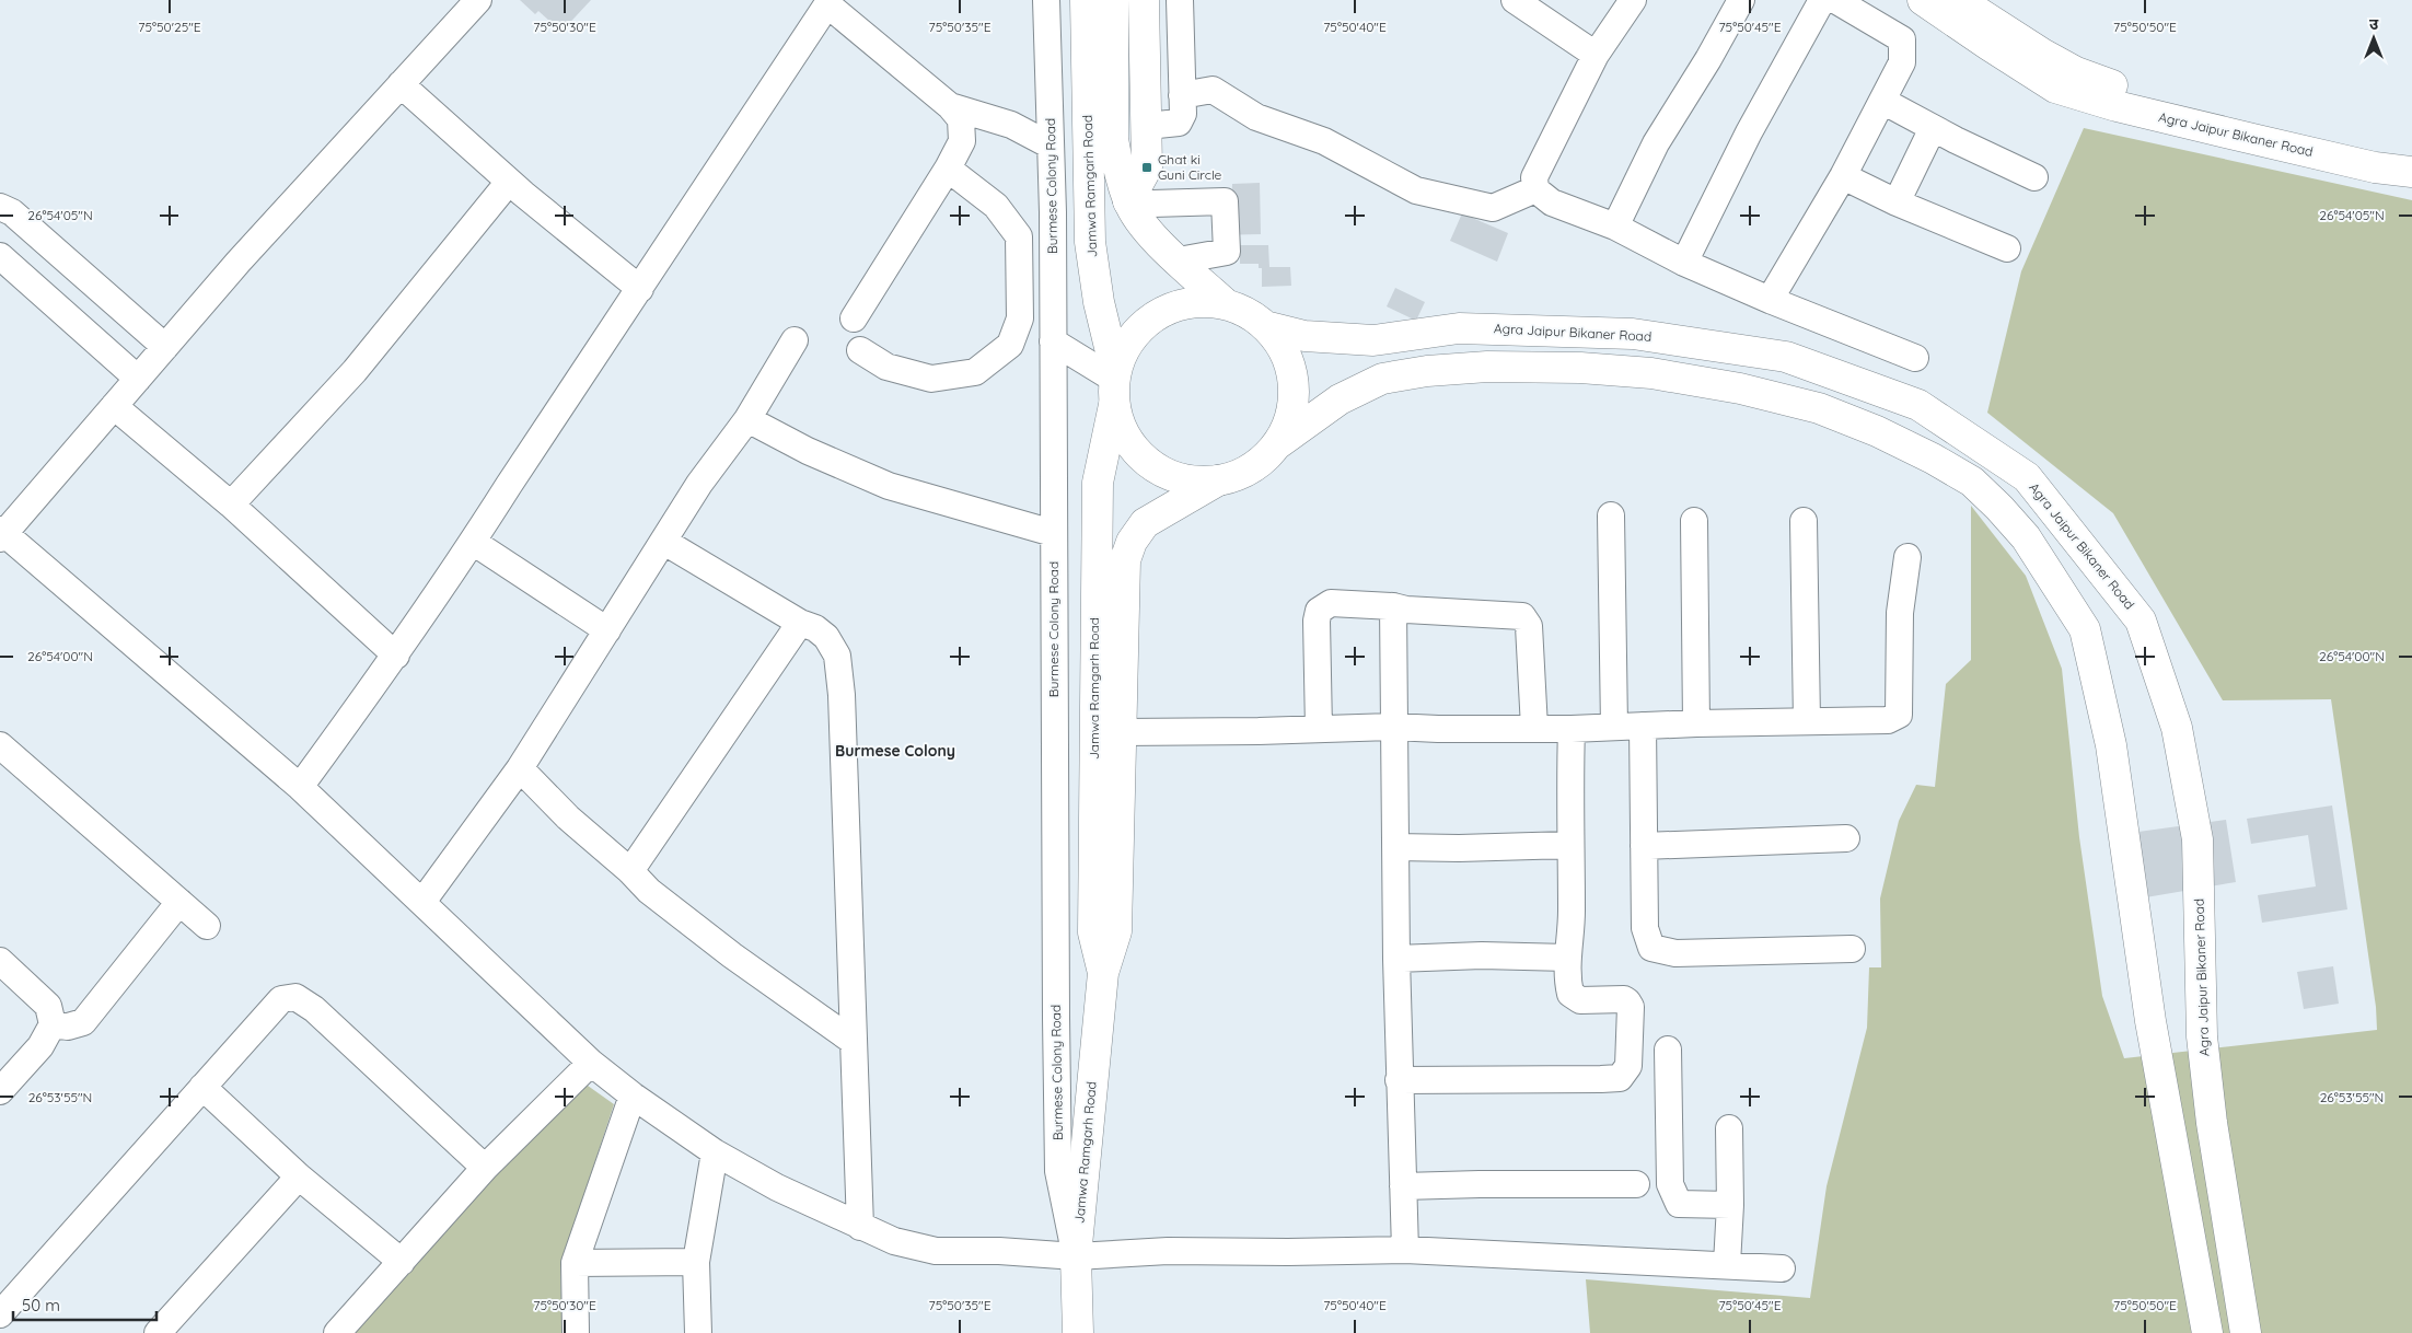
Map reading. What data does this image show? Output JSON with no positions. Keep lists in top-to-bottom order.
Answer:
{
  "streets": {
    "main road": ["Agra Jaipur Bikaner Road", "Jamwa Ramgarh Road"],
    "street": ["Burmese Colony Road"]
  },
  "crossings": [
    ["Agra Jaipur Bikaner Road", "Jamwa Ramgarh Road"],
    ["Burmese Colony Road", "Jamwa Ramgarh Road"]
  ],
  "districts": ["Burmese Colony"],
  "places": {
    "transit": ["Ghat ki Guni Circle"]
  },
  "scale_bar": "50 m",
  "north": "top",
  "coordinates": [
    "75°50'25\"E",
    "75°50'30\"E",
    "75°50'35\"E",
    "75°50'40\"E",
    "75°50'45\"E",
    "75°50'50\"E",
    "26°54'05\"N",
    "26°54'00\"N",
    "26°53'55\"N"
  ]
}
